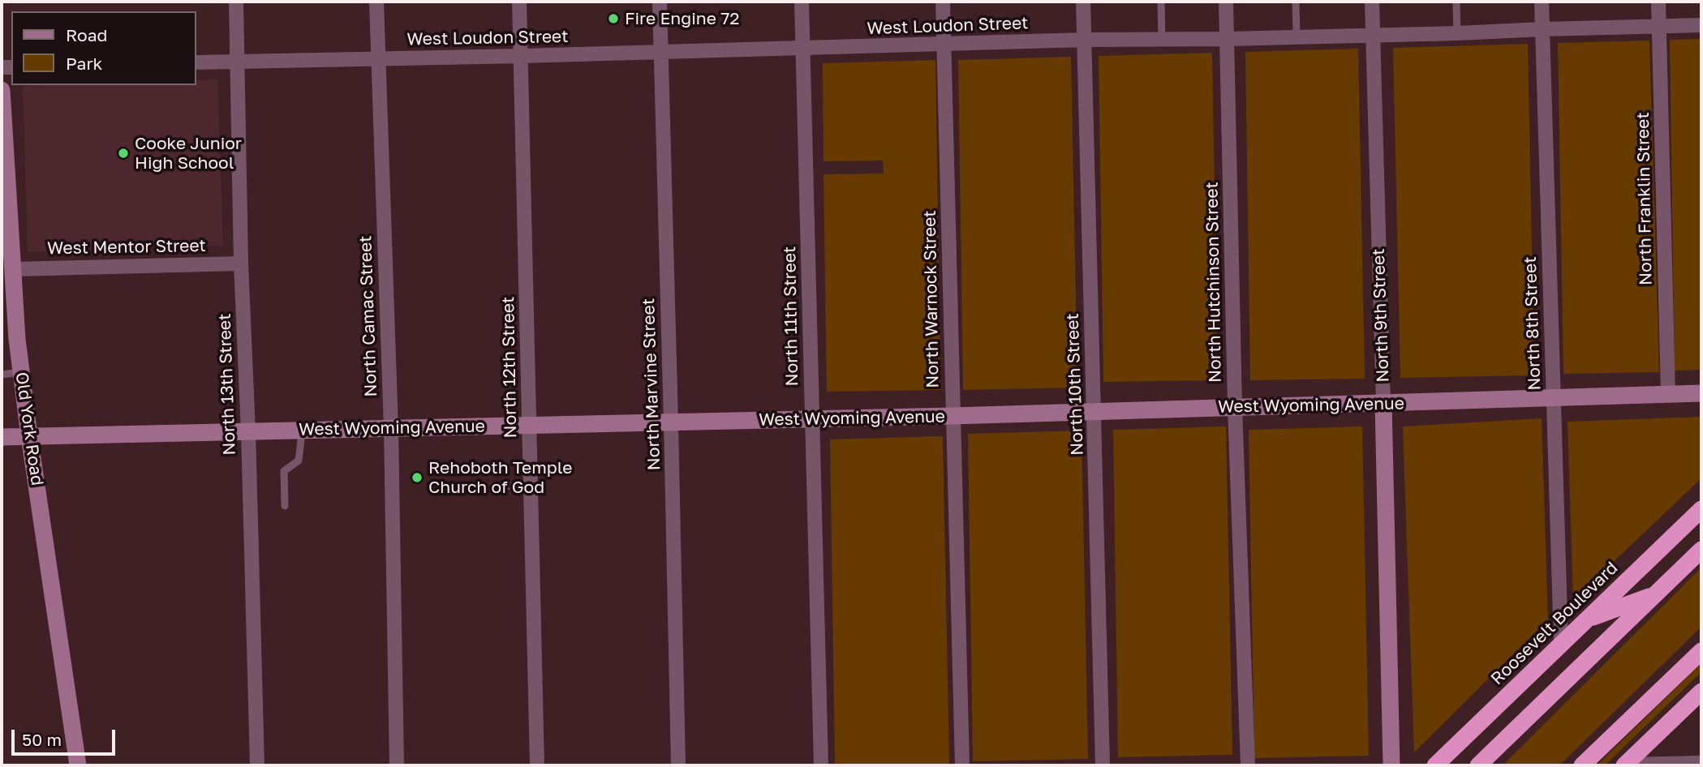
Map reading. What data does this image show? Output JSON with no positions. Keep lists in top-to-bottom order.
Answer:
{
  "streets": {
    "highway": ["Roosevelt Boulevard"],
    "street": [
      "West Loudon Street",
      "North Franklin Street",
      "West Mentor Street",
      "North Hutchinson Street",
      "North Warnock Street",
      "North 9th Street",
      "North Camac Street",
      "North 11th Street",
      "North 8th Street",
      "North 12th Street",
      "North 13th Street",
      "North Marvine Street",
      "North 10th Street",
      "West Wyoming Avenue",
      "Old York Road"
    ]
  },
  "crossings": [
    ["West Loudon Street", "North Franklin Street"],
    ["West Loudon Street", "North Hutchinson Street"],
    ["West Loudon Street", "North Warnock Street"],
    ["West Loudon Street", "North 9th Street"],
    ["West Loudon Street", "North Camac Street"],
    ["West Loudon Street", "North 11th Street"],
    ["West Loudon Street", "North 8th Street"],
    ["West Loudon Street", "North 12th Street"],
    ["West Loudon Street", "North 13th Street"],
    ["West Loudon Street", "North Marvine Street"],
    ["West Loudon Street", "North 10th Street"],
    ["North Franklin Street", "West Wyoming Avenue"],
    ["West Mentor Street", "North 13th Street"],
    ["West Mentor Street", "Old York Road"],
    ["North Hutchinson Street", "West Wyoming Avenue"],
    ["North Warnock Street", "West Wyoming Avenue"],
    ["North 9th Street", "West Wyoming Avenue"],
    ["North Camac Street", "West Wyoming Avenue"],
    ["North 11th Street", "West Wyoming Avenue"],
    ["North 8th Street", "West Wyoming Avenue"],
    ["North 8th Street", "Roosevelt Boulevard"],
    ["North 12th Street", "West Wyoming Avenue"],
    ["North 13th Street", "West Wyoming Avenue"],
    ["North Marvine Street", "West Wyoming Avenue"],
    ["North 10th Street", "West Wyoming Avenue"],
    ["West Wyoming Avenue", "Old York Road"]
  ],
  "places": ["Fire Engine 72", "Cooke Junior High School", "Rehoboth Temple Church of God"],
  "legend": ["Road", "Park"],
  "scale_bar": "50 m"
}
